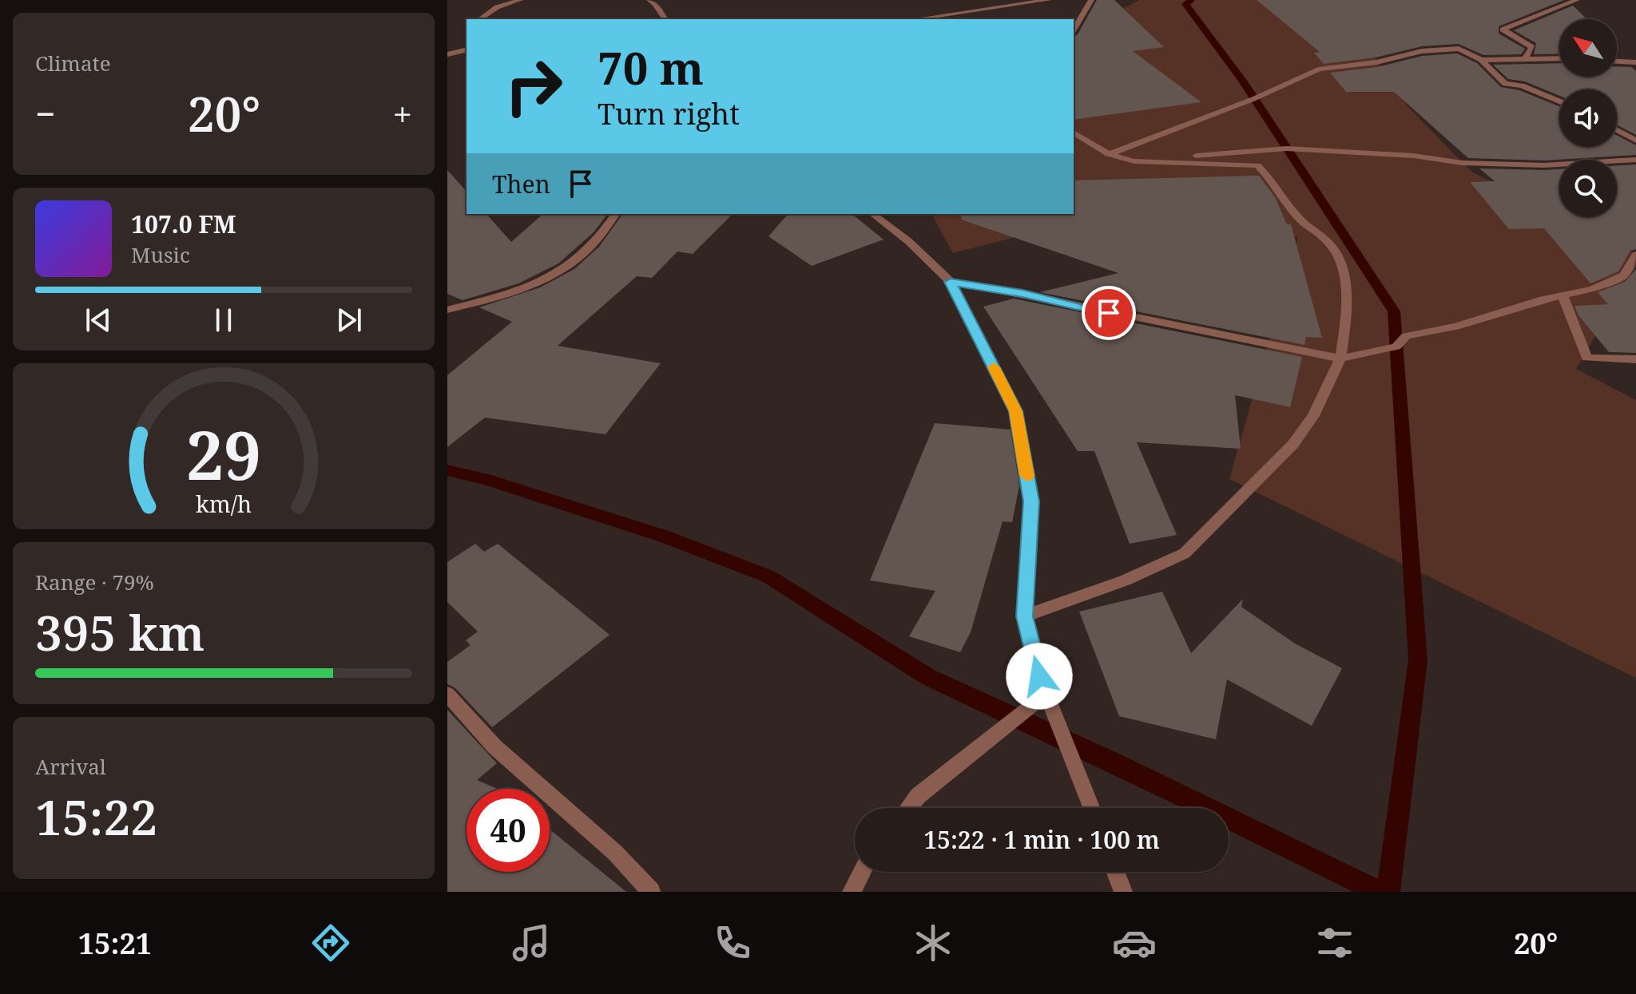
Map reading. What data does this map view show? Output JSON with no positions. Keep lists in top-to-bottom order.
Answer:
{
  "north": "top left",
  "page": {
    "tile": [
      "Climate",
      ["Range · 79%", "395 km"],
      ["Arrival", "15:22"]
    ],
    "turn": ["70 m", "Turn right"],
    "heat": ["−", "20°", "+"],
    "then": "Then",
    "song": ["107.0 FM", "Music"],
    "limit": "40",
    "trip": "15:22 · 1 min · 100 m",
    "tabs": ["15:21", "20°"],
    "gauge": ["29", "km/h"]
  }
}
